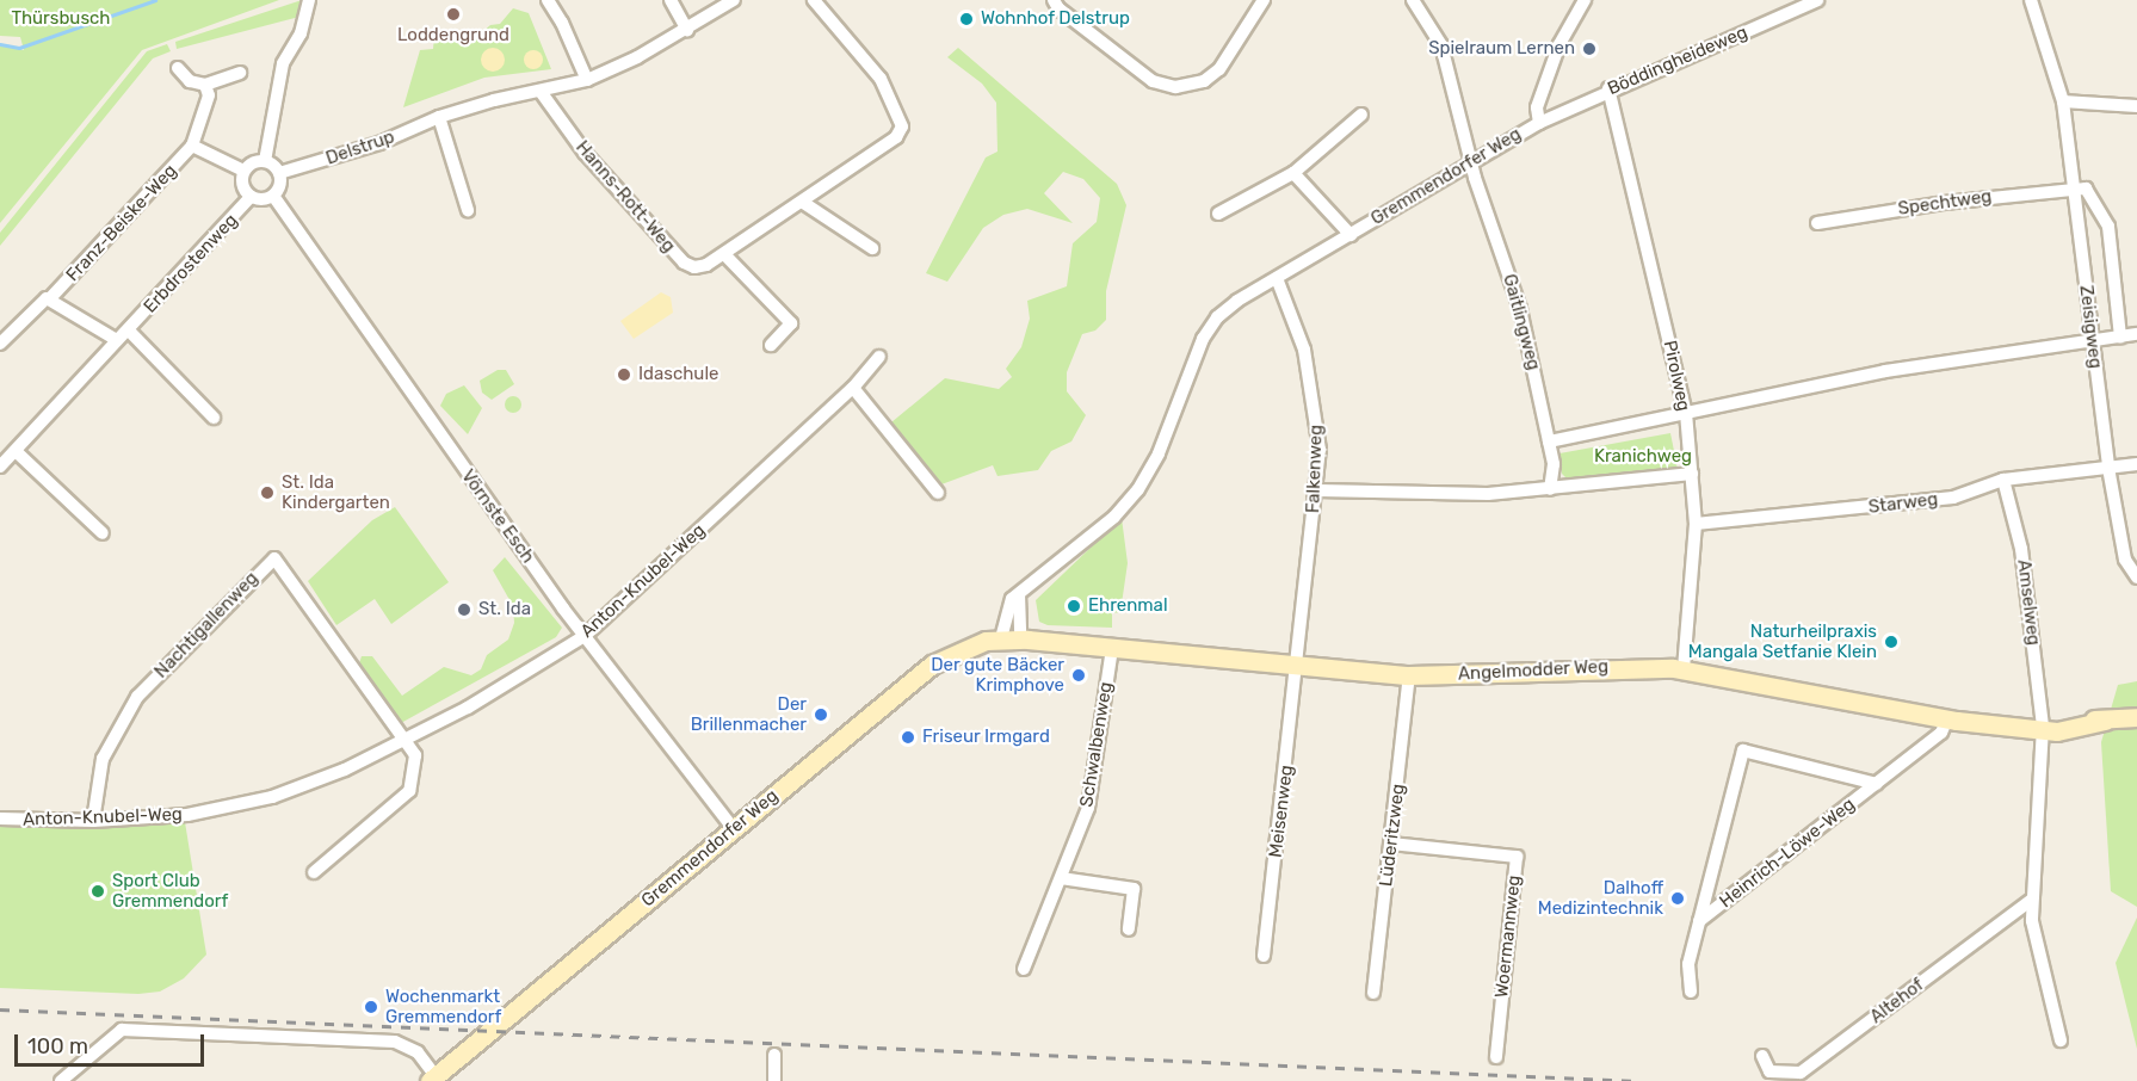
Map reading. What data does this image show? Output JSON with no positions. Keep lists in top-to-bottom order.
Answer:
{
  "streets": {
    "street": [
      "Böddingheideweg",
      "Delstrup",
      "Gremmendorfer Weg",
      "Hanns-Rott-Weg",
      "Spechtweg",
      "Franz-Beiske-Weg",
      "Erbdrostenweg",
      "Gaitlingweg",
      "Zeisigweg",
      "Pirolweg",
      "Falkenweg",
      "Starweg",
      "Vörnste Esch",
      "Anton-Knubel-Weg",
      "Amselweg",
      "Nachtigallenweg",
      "Angelmodder Weg",
      "Schwalbenweg",
      "Meisenweg",
      "Lüderitzweg",
      "Heinrich-Löwe-Weg",
      "Woermannweg",
      "Altehof"
    ]
  },
  "crossings": [
    ["Böddingheideweg", "Gremmendorfer Weg"],
    ["Böddingheideweg", "Pirolweg"],
    ["Delstrup", "Hanns-Rott-Weg"],
    ["Delstrup", "Erbdrostenweg"],
    ["Delstrup", "Vörnste Esch"],
    ["Gremmendorfer Weg", "Gaitlingweg"],
    ["Gremmendorfer Weg", "Falkenweg"],
    ["Gremmendorfer Weg", "Vörnste Esch"],
    ["Gremmendorfer Weg", "Angelmodder Weg"],
    ["Spechtweg", "Zeisigweg"],
    ["Erbdrostenweg", "Vörnste Esch"],
    ["Zeisigweg", "Starweg"],
    ["Pirolweg", "Starweg"],
    ["Pirolweg", "Angelmodder Weg"],
    ["Falkenweg", "Angelmodder Weg"],
    ["Falkenweg", "Meisenweg"],
    ["Starweg", "Amselweg"],
    ["Vörnste Esch", "Anton-Knubel-Weg"],
    ["Anton-Knubel-Weg", "Nachtigallenweg"],
    ["Amselweg", "Angelmodder Weg"],
    ["Angelmodder Weg", "Schwalbenweg"],
    ["Angelmodder Weg", "Meisenweg"],
    ["Angelmodder Weg", "Lüderitzweg"],
    ["Angelmodder Weg", "Heinrich-Löwe-Weg"],
    ["Lüderitzweg", "Woermannweg"]
  ],
  "parks": ["Thürsbusch", "Kranichweg"],
  "places": [
    "Loddengrund",
    "Wohnhof Delstrup",
    "Spielraum Lernen",
    "Idaschule",
    "St. Ida Kindergarten",
    "Ehrenmal",
    "St. Ida",
    "Naturheilpraxis Mangala Setfanie Klein",
    "Der gute Bäcker Krimphove",
    "Der Brillenmacher",
    "Friseur Irmgard",
    "Sport Club Gremmendorf",
    "Dalhoff Medizintechnik",
    "Wochenmarkt Gremmendorf"
  ],
  "scale_bar": "100 m"
}
